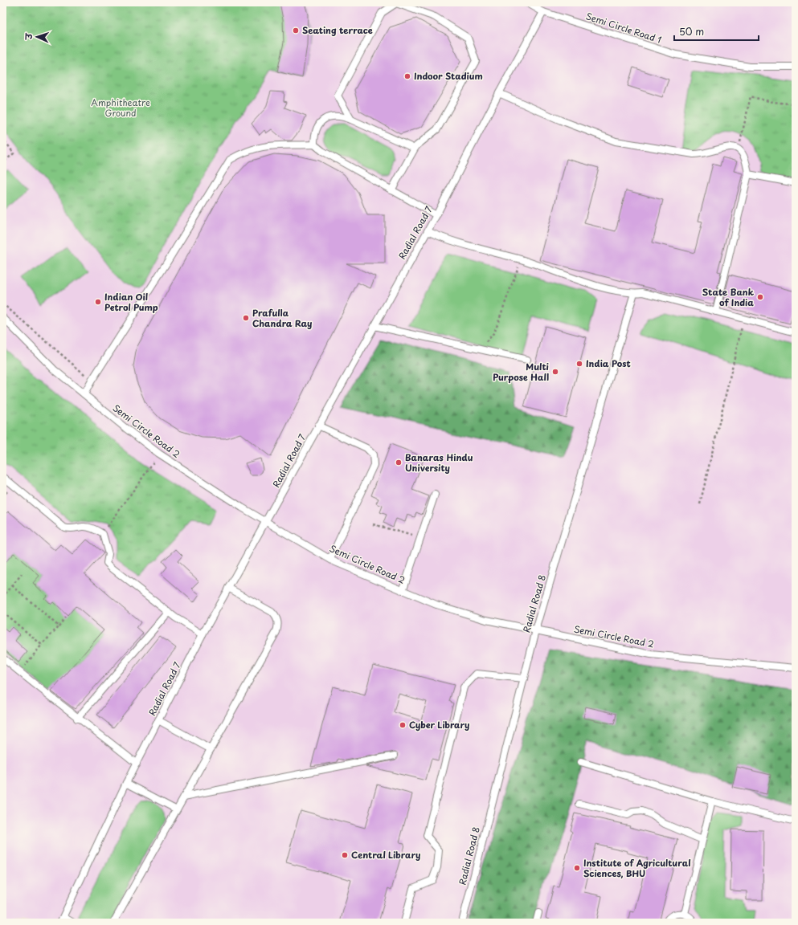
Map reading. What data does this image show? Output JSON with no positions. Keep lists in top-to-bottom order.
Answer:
{
  "streets": {
    "lane": [
      "Semi Circle Road 1",
      "Radial Road 7",
      "Semi Circle Road 2",
      "Radial Road 8"
    ]
  },
  "crossings": [
    ["Semi Circle Road 1", "Radial Road 7"],
    ["Radial Road 7", "Semi Circle Road 2"],
    ["Semi Circle Road 2", "Radial Road 8"]
  ],
  "parks": ["Amphitheatre Ground"],
  "places": [
    "Seating terrace",
    "Indoor Stadium",
    "State Bank of India",
    "Indian Oil Petrol Pump",
    "Prafulla Chandra Ray",
    "India Post",
    "Multi Purpose Hall",
    "Banaras Hindu University",
    "Cyber Library",
    "Central Library",
    "Institute of Agricultural Sciences, BHU"
  ],
  "scale_bar": "50 m",
  "north": "left"
}
